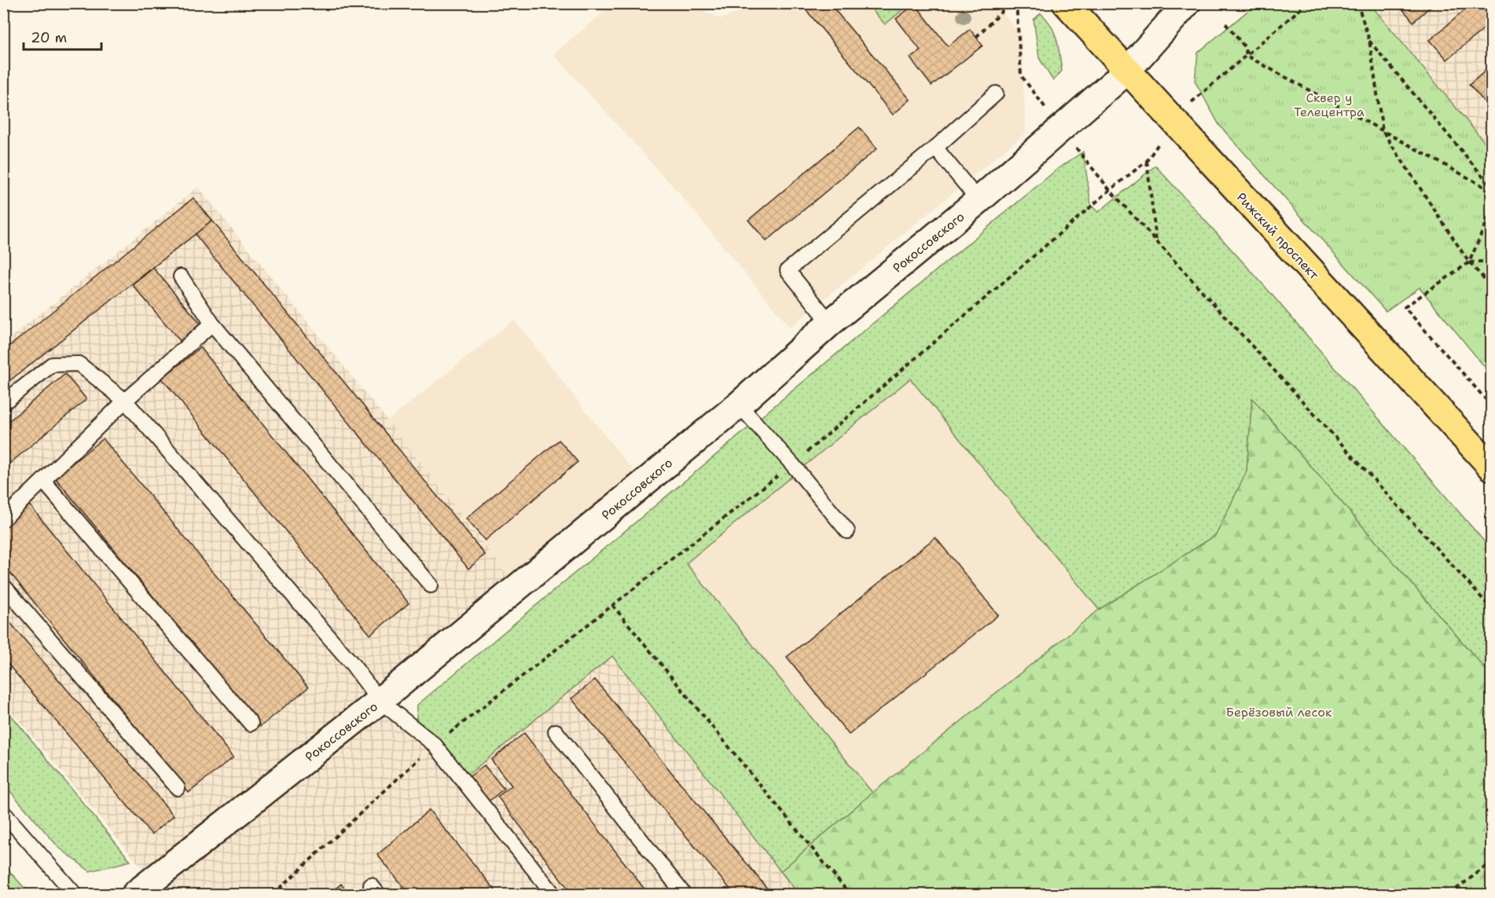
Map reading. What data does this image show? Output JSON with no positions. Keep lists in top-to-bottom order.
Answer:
{
  "streets": {
    "highway": ["Рижский проспект"],
    "street": ["Рокоссовского"]
  },
  "crossings": [
    ["Рижский проспект", "Рокоссовского"]
  ],
  "parks": ["Сквер у Телецентра", "Берёзовый лесок"],
  "scale_bar": "20 m"
}
